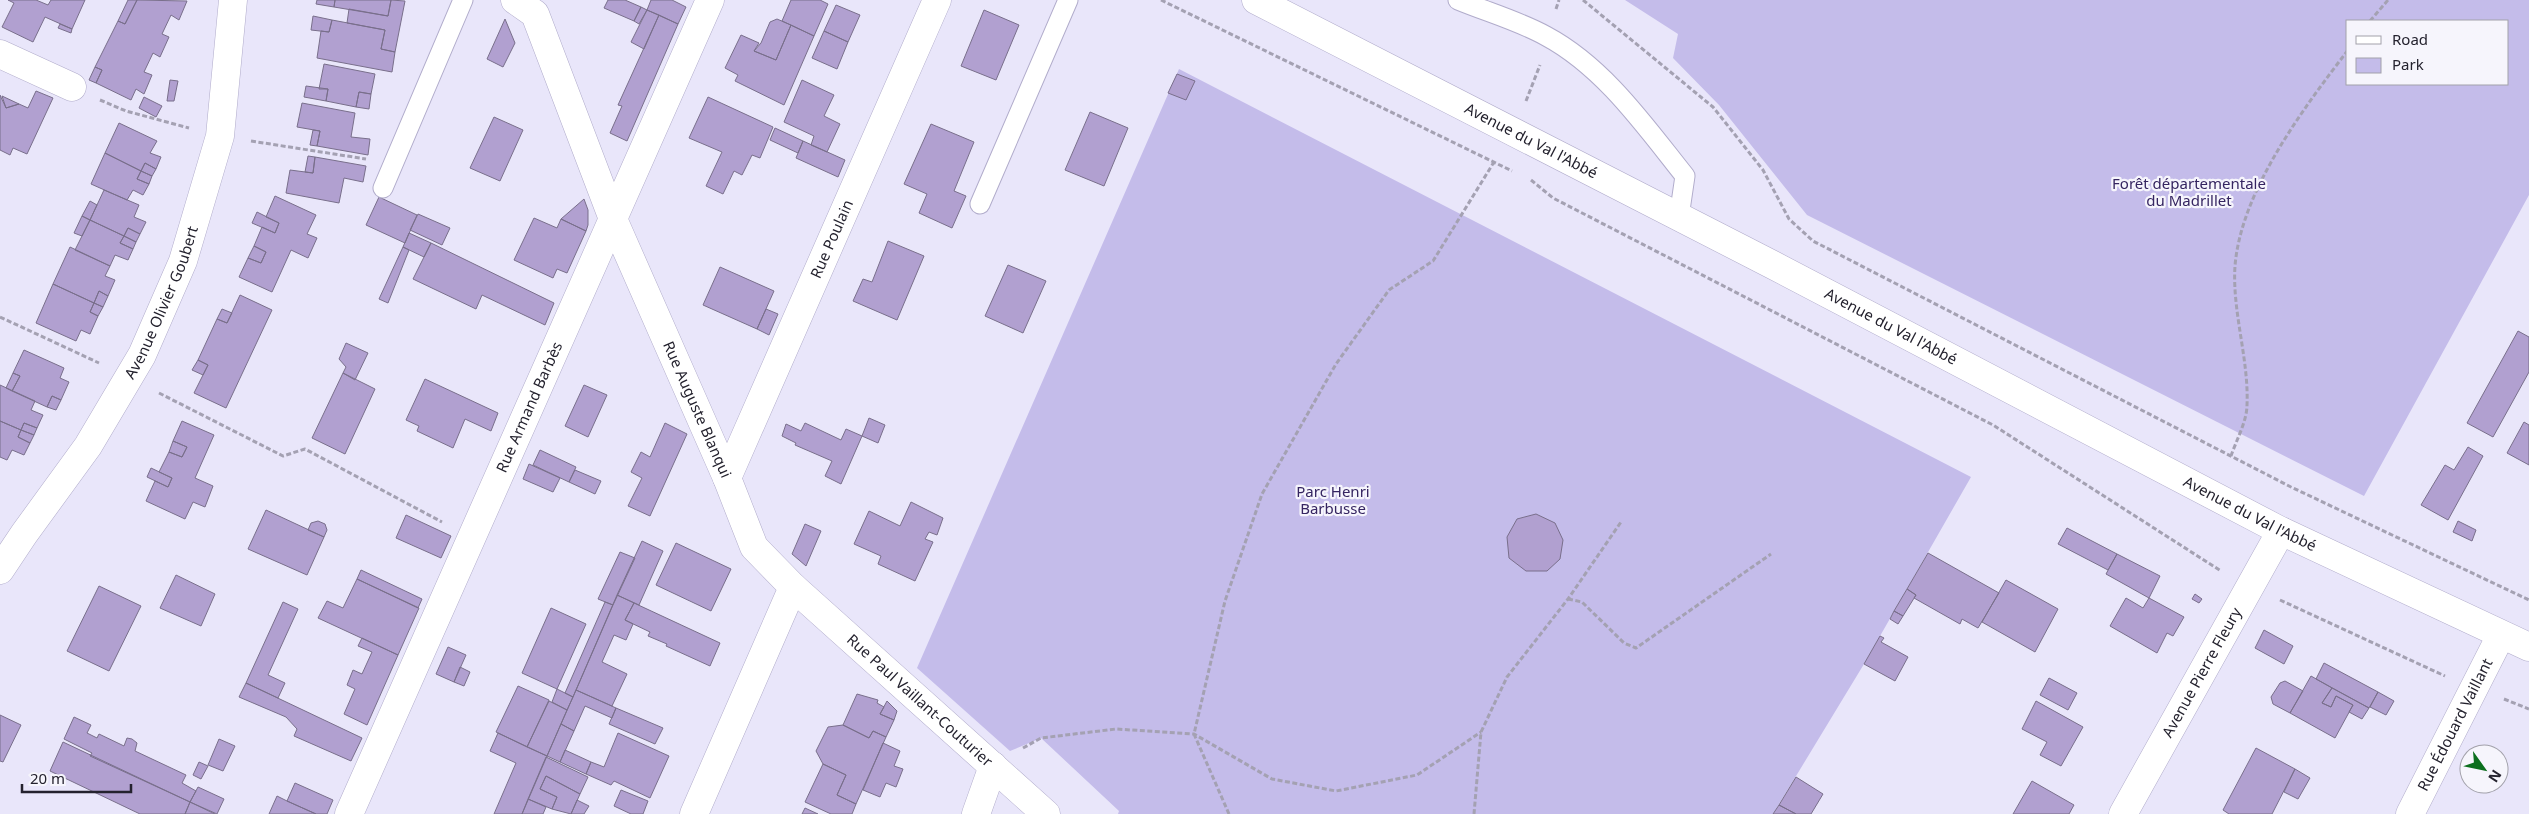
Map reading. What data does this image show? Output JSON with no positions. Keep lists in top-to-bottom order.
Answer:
{
  "streets": {
    "street": [
      "Avenue du Val l'Abbé",
      "Rue Poulain",
      "Avenue Olivier Goubert",
      "Rue Armand Barbès",
      "Rue Auguste Blanqui",
      "Avenue Pierre Fleury",
      "Rue Paul Vaillant-Couturier",
      "Rue Édouard Vaillant"
    ]
  },
  "crossings": [
    ["Avenue du Val l'Abbé", "Avenue Pierre Fleury"],
    ["Avenue du Val l'Abbé", "Rue Édouard Vaillant"],
    ["Rue Poulain", "Rue Auguste Blanqui"],
    ["Rue Armand Barbès", "Rue Auguste Blanqui"],
    ["Rue Auguste Blanqui", "Rue Paul Vaillant-Couturier"]
  ],
  "parks": ["Forêt départementale du Madrillet", "Parc Henri Barbusse"],
  "legend": ["Road", "Park"],
  "scale_bar": "20 m",
  "north": "bottom right"
}
